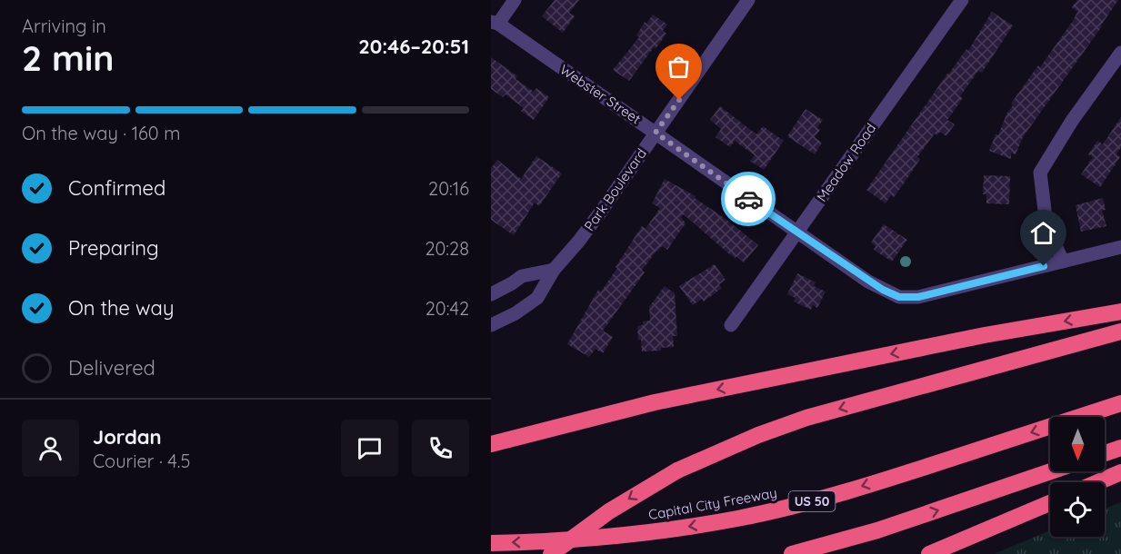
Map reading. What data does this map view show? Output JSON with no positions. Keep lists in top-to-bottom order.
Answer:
{
  "streets": {
    "highway": ["US 50", "Capital City Freeway"],
    "street": ["Webster Street", "Meadow Road", "Park Boulevard"]
  },
  "crossings": [
    ["Webster Street", "Meadow Road"],
    ["Webster Street", "Park Boulevard"]
  ],
  "north": "bottom",
  "page": {
    "heading": ["2 min", "Arriving in", "20:46–20:51"],
    "panel": ["Jordan", "Courier · 4.5"],
    "bar": "On the way · 160 m",
    "list": [
      ["Confirmed", "20:16"],
      ["Preparing", "20:28"],
      ["On the way", "20:42"],
      "Delivered"
    ]
  }
}
